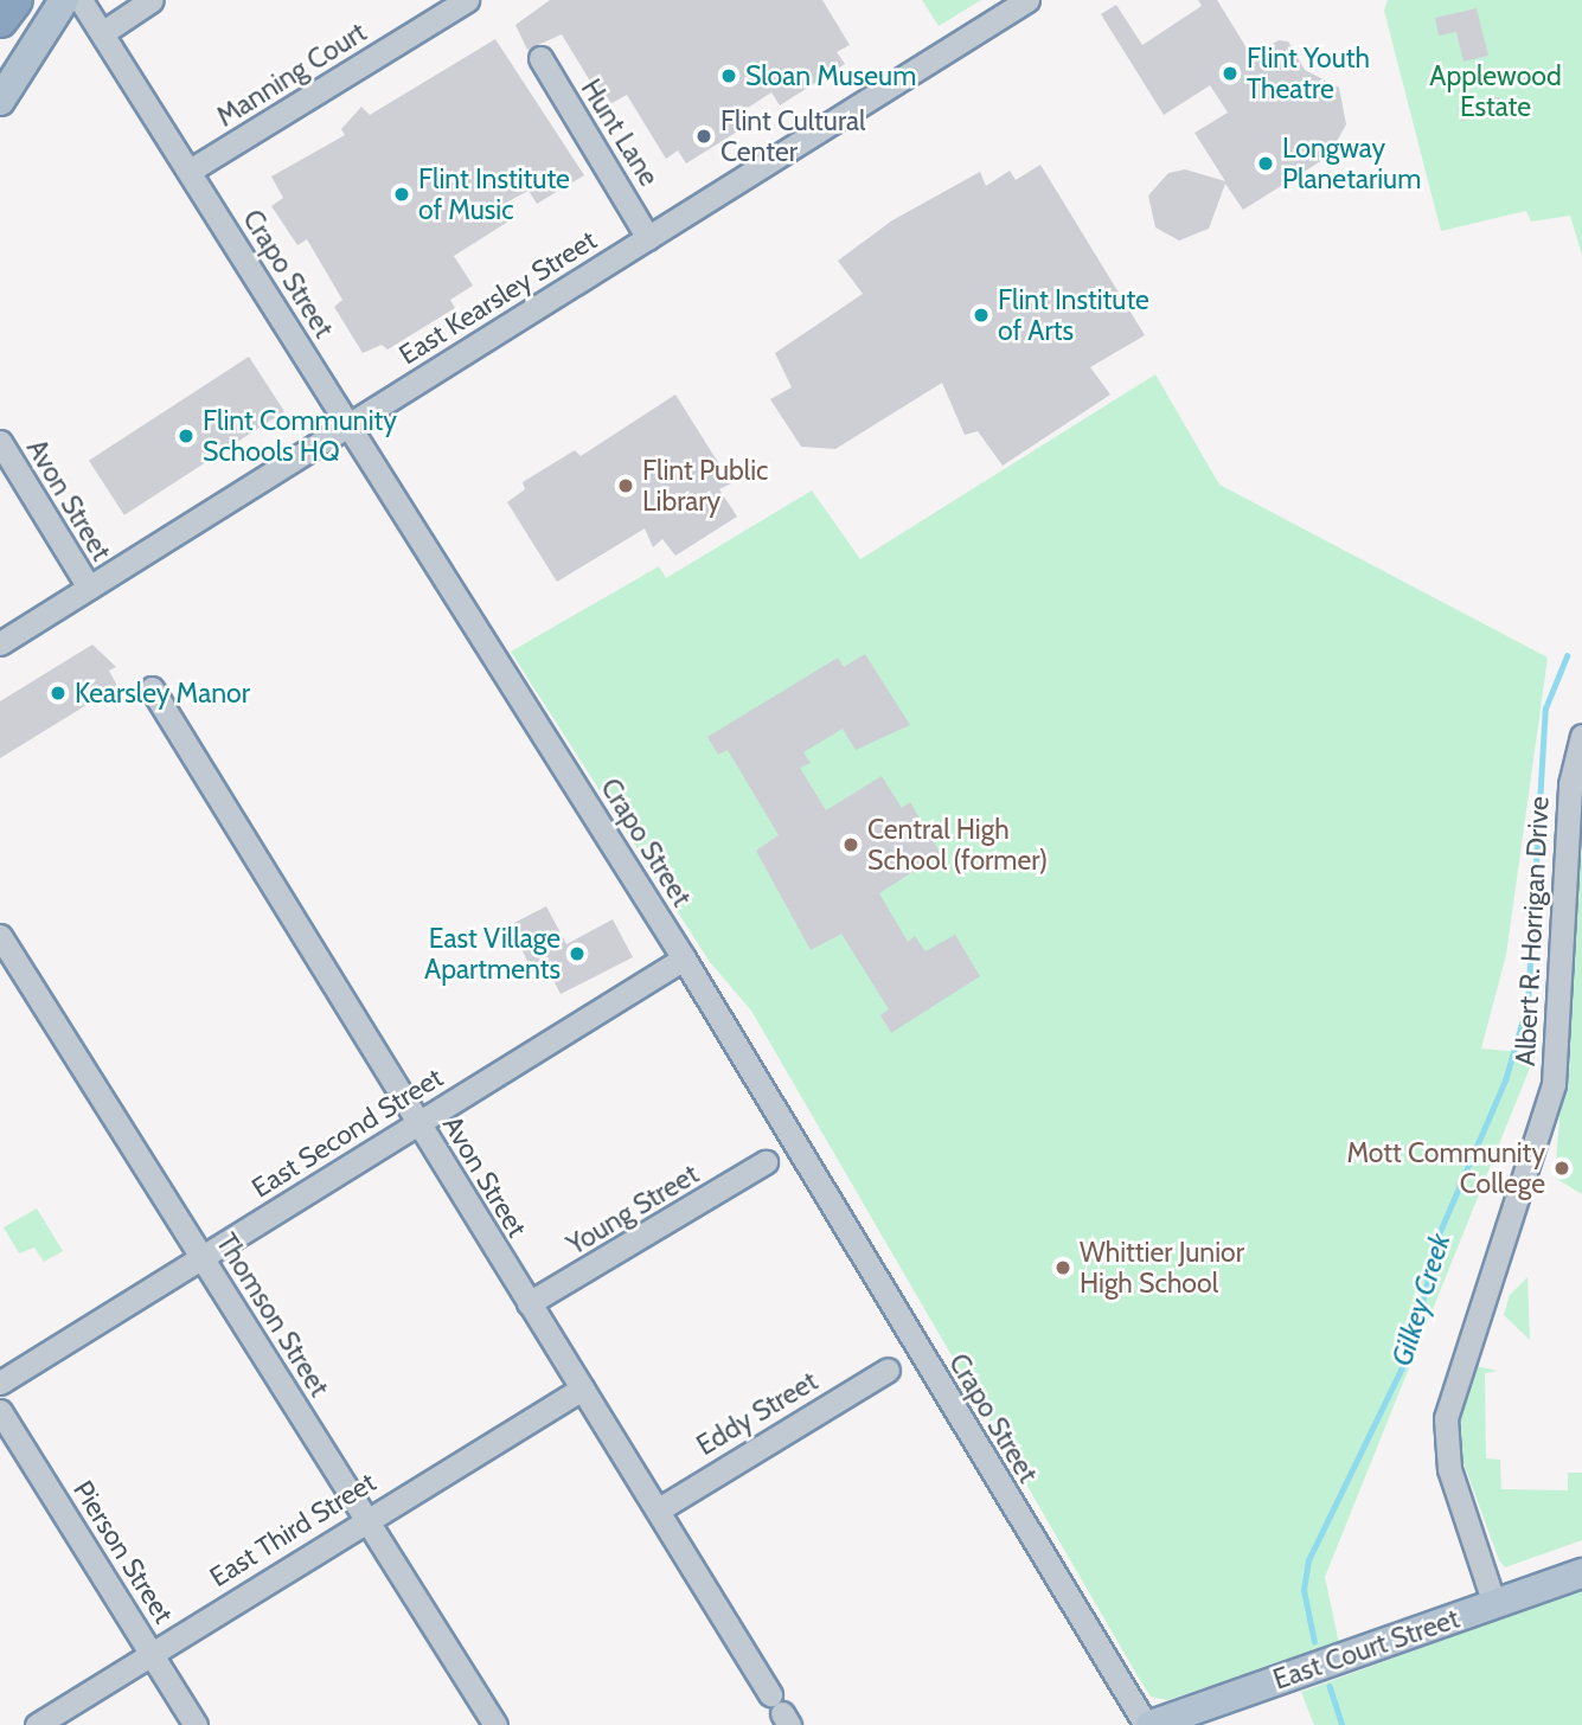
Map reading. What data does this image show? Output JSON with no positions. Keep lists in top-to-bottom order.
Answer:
{
  "streets": {
    "main road": ["East Court Street"],
    "street": [
      "Manning Court",
      "Hunt Lane",
      "Crapo Street",
      "East Kearsley Street",
      "Avon Street",
      "Albert R. Horrigan Drive",
      "East Second Street",
      "Young Street",
      "Thomson Street",
      "Eddy Street",
      "East Third Street",
      "Pierson Street"
    ]
  },
  "crossings": [
    ["Manning Court", "Crapo Street"],
    ["Hunt Lane", "East Kearsley Street"],
    ["Crapo Street", "East Kearsley Street"],
    ["Crapo Street", "East Second Street"],
    ["Crapo Street", "East Court Street"],
    ["East Kearsley Street", "Avon Street"],
    ["Avon Street", "East Second Street"],
    ["Avon Street", "Young Street"],
    ["Avon Street", "Eddy Street"],
    ["Avon Street", "East Third Street"],
    ["Albert R. Horrigan Drive", "East Court Street"],
    ["East Second Street", "Thomson Street"],
    ["Thomson Street", "East Third Street"],
    ["East Third Street", "Pierson Street"]
  ],
  "water": ["Gilkey Creek"],
  "parks": ["Applewood Estate"],
  "places": [
    "Flint Youth Theatre",
    "Sloan Museum",
    "Flint Cultural Center",
    "Longway Planetarium",
    "Flint Institute of Music",
    "Flint Institute of Arts",
    "Flint Community Schools HQ",
    "Flint Public Library",
    "Kearsley Manor",
    "Central High School (former)",
    "East Village Apartments",
    "Mott Community College",
    "Whittier Junior High School"
  ]
}
